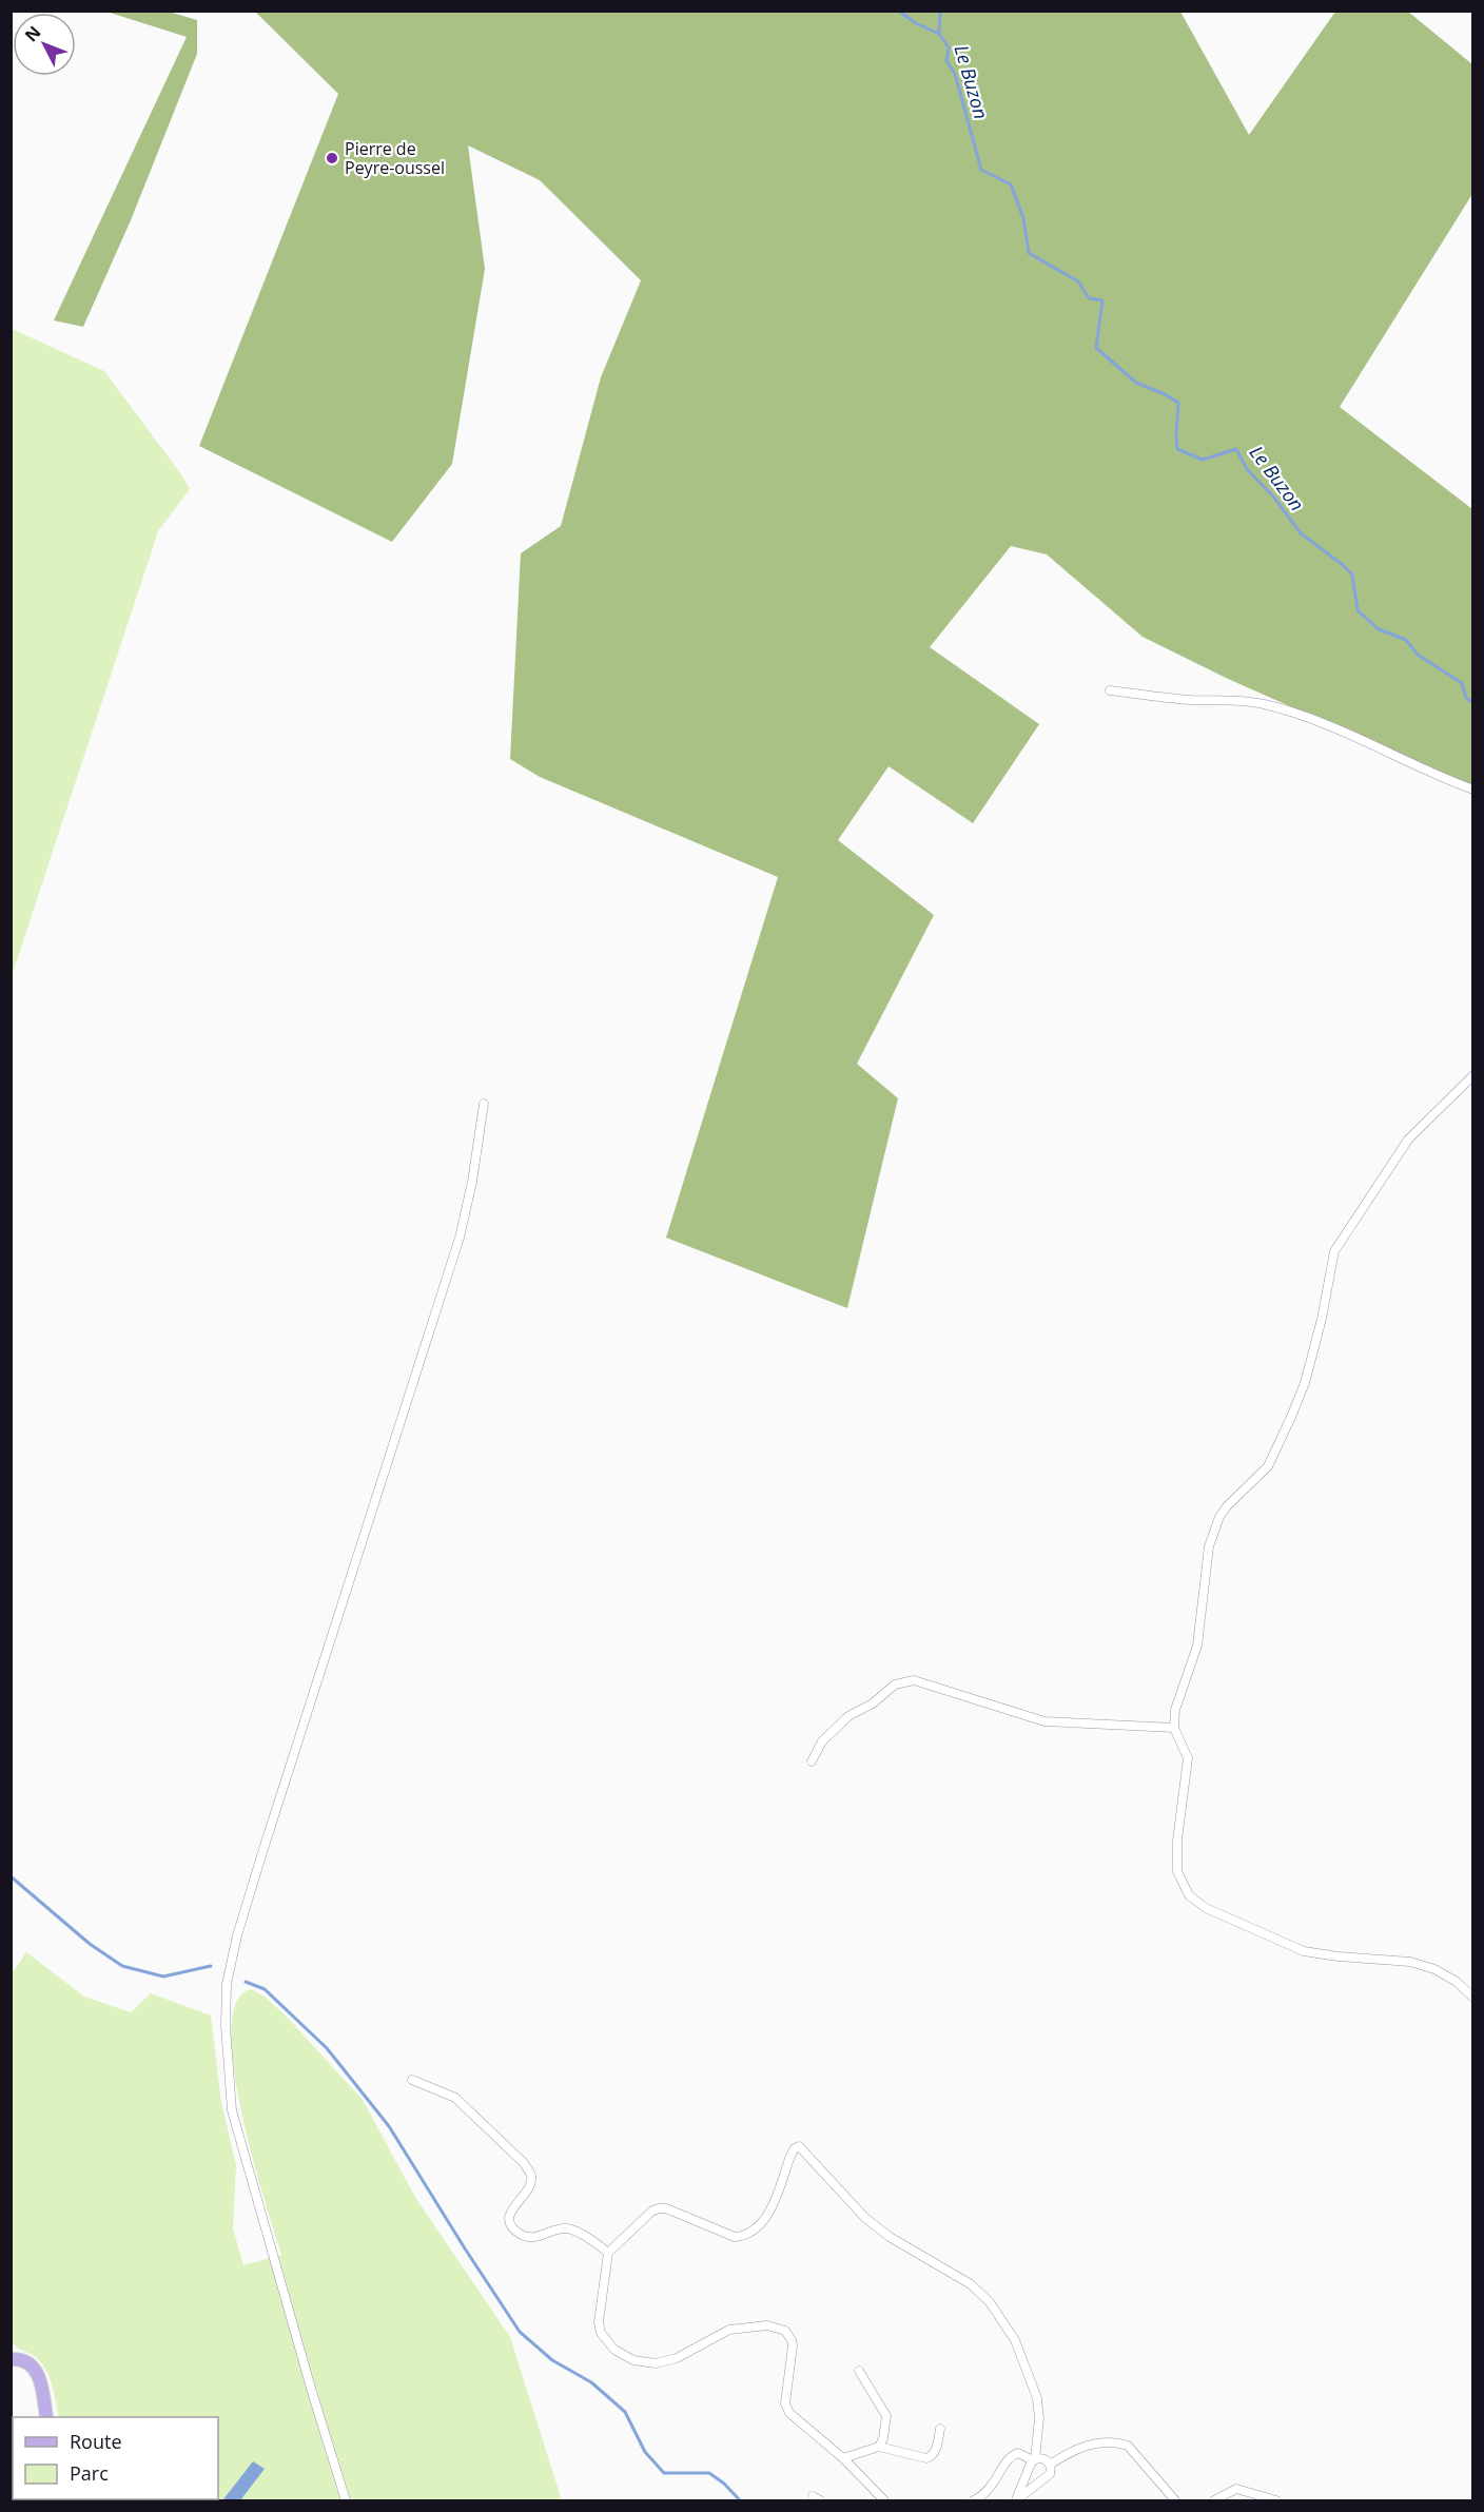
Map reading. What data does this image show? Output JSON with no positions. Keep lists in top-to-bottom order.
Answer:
{
  "water": ["Le Buzon"],
  "places": ["Pierre de Peyre-oussel"],
  "legend": ["Route", "Parc"],
  "north": "top left"
}
